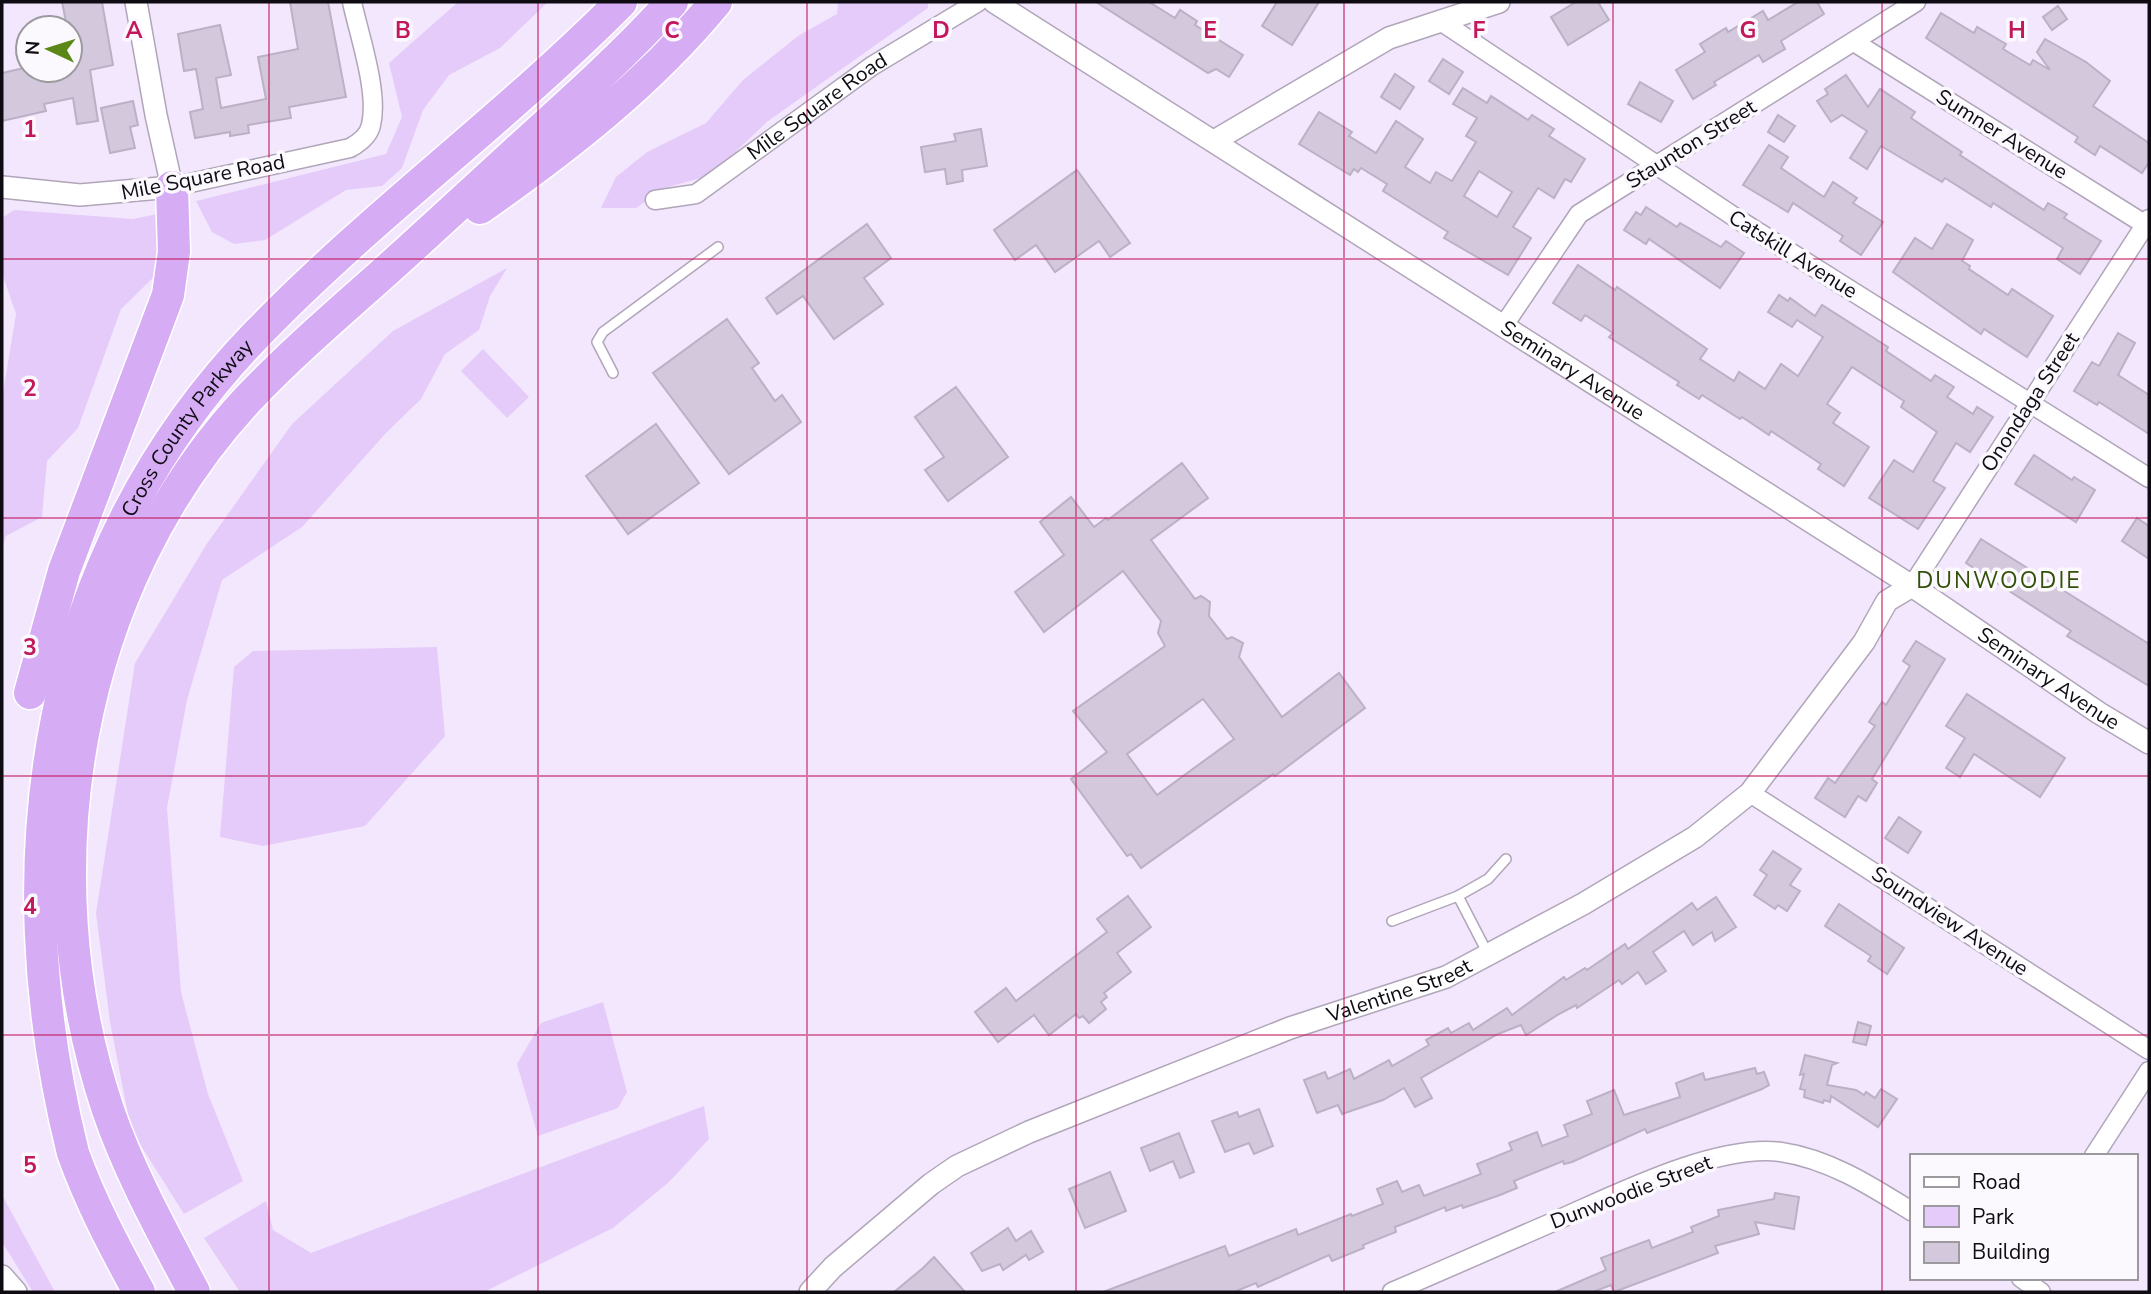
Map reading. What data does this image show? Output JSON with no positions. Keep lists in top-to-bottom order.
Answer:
{
  "streets": {
    "highway": ["Cross County Parkway"],
    "street": [
      "Mile Square Road",
      "Sumner Avenue",
      "Staunton Street",
      "Catskill Avenue",
      "Seminary Avenue",
      "Onondaga Street",
      "Soundview Avenue",
      "Valentine Street",
      "Dunwoodie Street"
    ]
  },
  "crossings": [
    ["Sumner Avenue", "Staunton Street"],
    ["Sumner Avenue", "Onondaga Street"],
    ["Staunton Street", "Catskill Avenue"],
    ["Staunton Street", "Seminary Avenue"],
    ["Catskill Avenue", "Onondaga Street"],
    ["Seminary Avenue", "Onondaga Street"],
    ["Seminary Avenue", "Valentine Street"],
    ["Onondaga Street", "Valentine Street"],
    ["Soundview Avenue", "Valentine Street"]
  ],
  "districts": ["DUNWOODIE"],
  "legend": ["Road", "Park", "Building"],
  "north": "left",
  "grid": {
    "columns": [
      "A",
      "B",
      "C",
      "D",
      "E",
      "F",
      "G",
      "H"
    ],
    "rows": [
      "1",
      "2",
      "3",
      "4",
      "5"
    ]
  }
}
